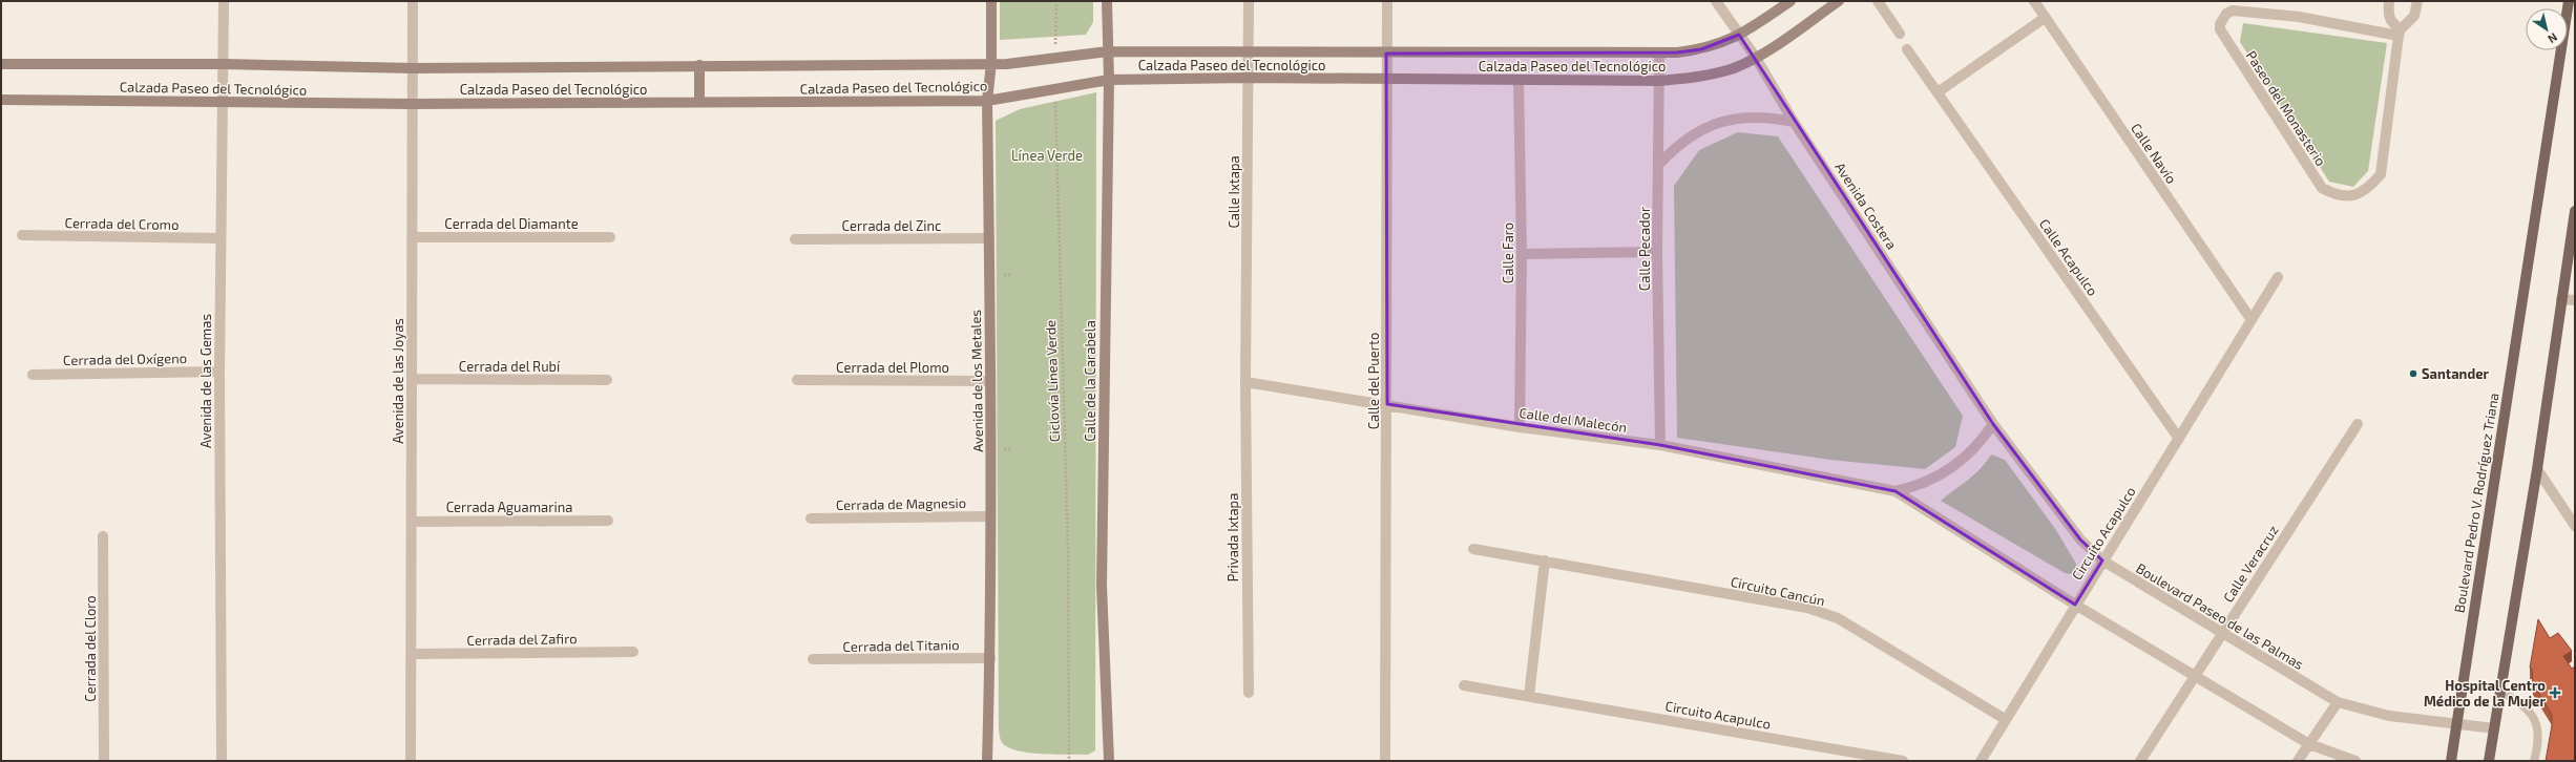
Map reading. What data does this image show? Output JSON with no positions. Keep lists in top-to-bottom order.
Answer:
{
  "streets": {
    "main road": [
      "Calzada Paseo del Tecnológico",
      "Avenida de los Metales",
      "Calle de la Carabela",
      "Boulevard Pedro V. Rodríguez Triana"
    ],
    "street": [
      "Paseo del Monasterio",
      "Calle Navío",
      "Calle Ixtapa",
      "Avenida Costera",
      "Cerrada del Cromo",
      "Cerrada del Diamante",
      "Cerrada del Zinc",
      "Calle Pecador",
      "Calle Faro",
      "Calle Acapulco",
      "Cerrada del Oxígeno",
      "Cerrada del Rubí",
      "Cerrada del Plomo",
      "Avenida de las Gemas",
      "Avenida de las Joyas",
      "Calle del Puerto",
      "Calle del Malecón",
      "Cerrada de Magnesio",
      "Cerrada Aguamarina",
      "Circuito Acapulco",
      "Privada Ixtapa",
      "Calle Veracruz",
      "Circuito Cancún",
      "Boulevard Paseo de las Palmas",
      "Cerrada del Zafiro",
      "Cerrada del Titanio",
      "Cerrada del Cloro"
    ],
    "path": ["Ciclovía Línea Verde"]
  },
  "crossings": [
    ["Calzada Paseo del Tecnológico", "Calle Ixtapa"],
    ["Calzada Paseo del Tecnológico", "Avenida Costera"],
    ["Calzada Paseo del Tecnológico", "Calle Pecador"],
    ["Calzada Paseo del Tecnológico", "Calle Faro"],
    ["Calzada Paseo del Tecnológico", "Avenida de las Gemas"],
    ["Calzada Paseo del Tecnológico", "Avenida de las Joyas"],
    ["Calzada Paseo del Tecnológico", "Avenida de los Metales"],
    ["Calzada Paseo del Tecnológico", "Ciclovía Línea Verde"],
    ["Calzada Paseo del Tecnológico", "Calle de la Carabela"],
    ["Calzada Paseo del Tecnológico", "Calle del Puerto"],
    ["Calle Navío", "Circuito Acapulco"],
    ["Calle Ixtapa", "Calle del Malecón"],
    ["Calle Ixtapa", "Privada Ixtapa"],
    ["Avenida Costera", "Boulevard Paseo de las Palmas"],
    ["Cerrada del Cromo", "Avenida de las Gemas"],
    ["Cerrada del Diamante", "Avenida de las Joyas"],
    ["Cerrada del Zinc", "Avenida de los Metales"],
    ["Calle Pecador", "Calle del Malecón"],
    ["Calle Faro", "Calle del Malecón"],
    ["Calle Acapulco", "Circuito Acapulco"],
    ["Cerrada del Oxígeno", "Avenida de las Gemas"],
    ["Cerrada del Rubí", "Avenida de las Joyas"],
    ["Cerrada del Plomo", "Avenida de los Metales"],
    ["Avenida de las Joyas", "Cerrada Aguamarina"],
    ["Avenida de las Joyas", "Cerrada del Zafiro"],
    ["Avenida de los Metales", "Cerrada de Magnesio"],
    ["Avenida de los Metales", "Cerrada del Titanio"],
    ["Calle del Puerto", "Calle del Malecón"],
    ["Calle del Malecón", "Privada Ixtapa"],
    ["Boulevard Pedro V. Rodríguez Triana", "Boulevard Paseo de las Palmas"],
    ["Circuito Acapulco", "Circuito Cancún"],
    ["Circuito Acapulco", "Boulevard Paseo de las Palmas"],
    ["Calle Veracruz", "Boulevard Paseo de las Palmas"]
  ],
  "parks": ["Línea Verde"],
  "places": {
    "other": ["Santander"],
    "health": ["Hospital Centro Médico de la Mujer"]
  },
  "north": "bottom right"
}
